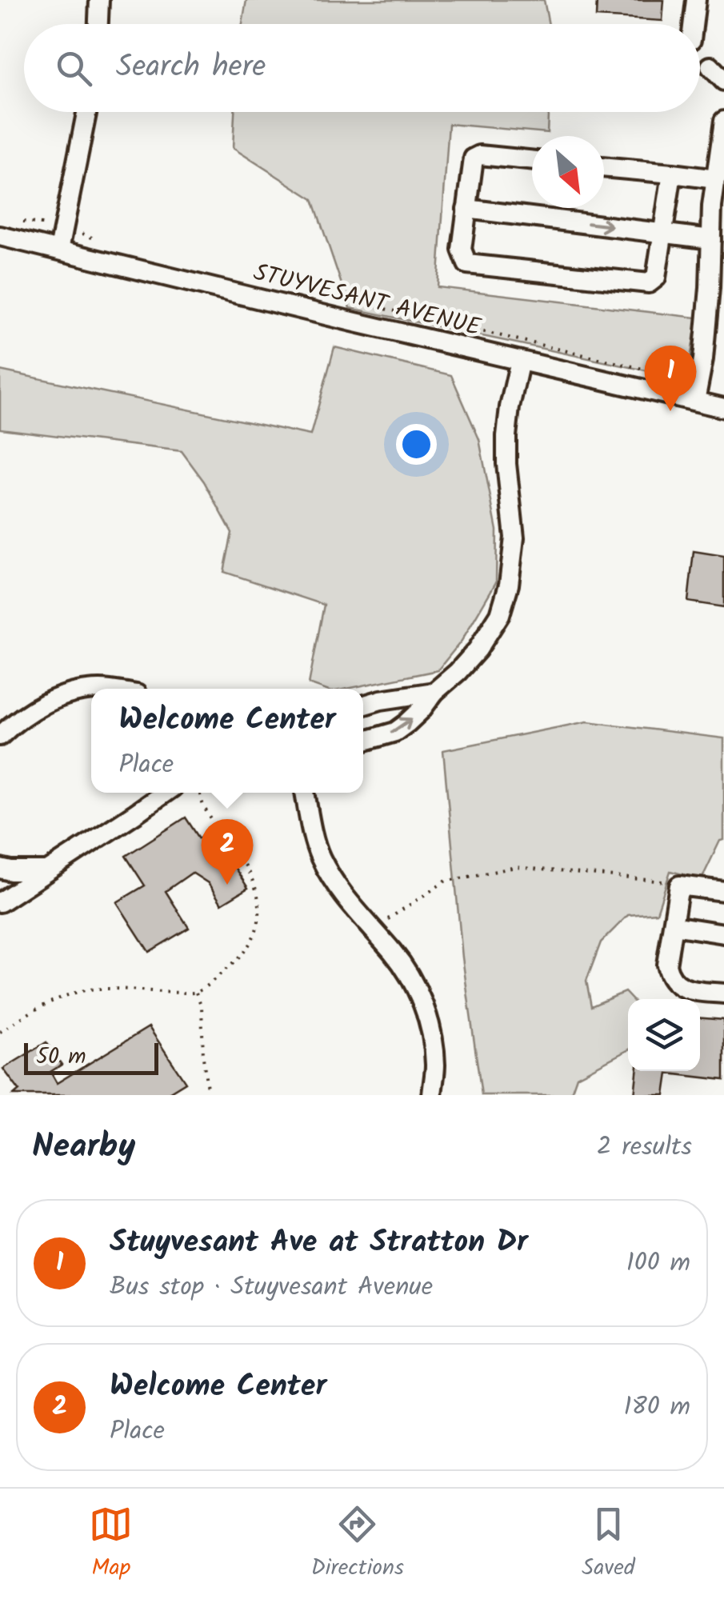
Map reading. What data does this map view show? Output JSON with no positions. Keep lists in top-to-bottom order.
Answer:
{
  "streets": {
    "street": ["STUYVESANT AVENUE"]
  },
  "scale_bar": "50 m",
  "north": "bottom right",
  "page": {
    "search": "Search here",
    "pins": ["1", "2"],
    "popup": ["Welcome Center", "Place"],
    "scale": "50 m",
    "heading": ["Nearby", "2 results"],
    "list": [
      {
        "mark": "1",
        "name": "Stuyvesant Ave at Stratton Dr",
        "note": "Bus stop · Stuyvesant Avenue",
        "value": "100 m"
      },
      {
        "mark": "2",
        "name": "Welcome Center",
        "note": "Place",
        "value": "180 m"
      }
    ],
    "nav": ["Map", "Directions", "Saved"]
  }
}
